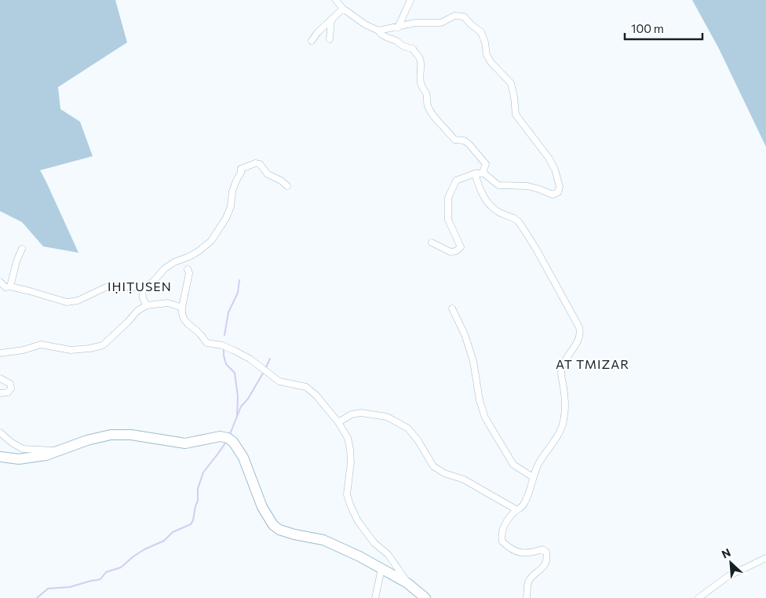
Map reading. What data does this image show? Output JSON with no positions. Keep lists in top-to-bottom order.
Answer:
{
  "districts": ["IḤIṬUSEN", "AT TMIZAR"],
  "scale_bar": "100 m",
  "north": "top left"
}
